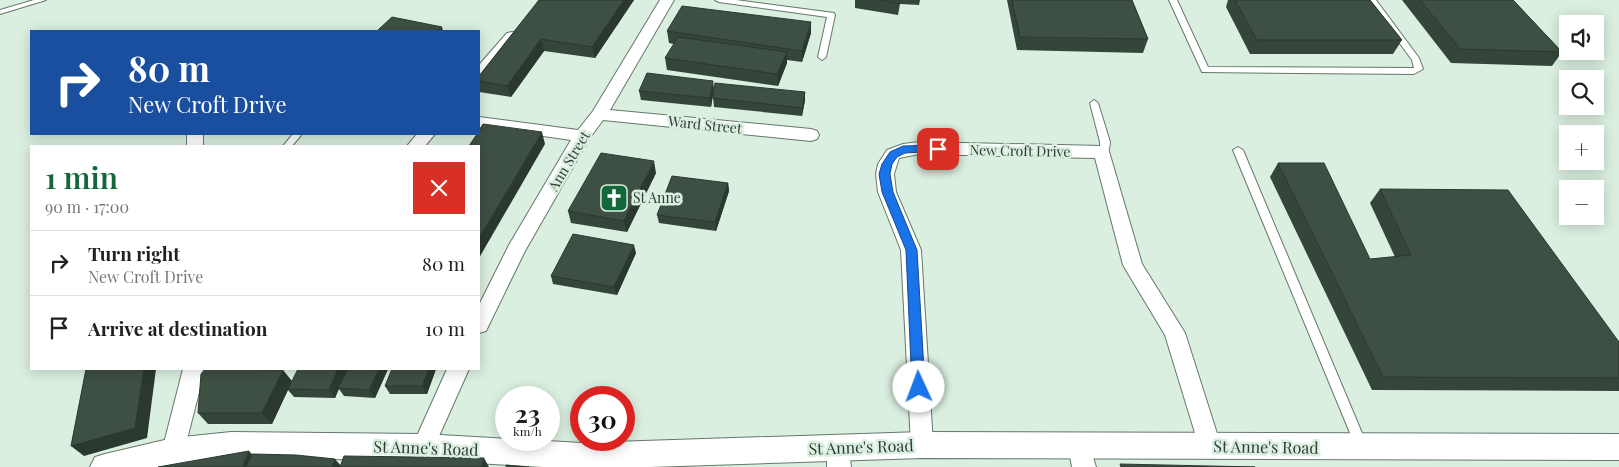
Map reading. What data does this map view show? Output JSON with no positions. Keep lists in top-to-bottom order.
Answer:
{
  "streets": {
    "street": [
      "Ward Street",
      "New Croft Drive",
      "Ann Street",
      "St Anne's Road"
    ]
  },
  "crossings": [
    ["Ward Street", "Ann Street"],
    ["New Croft Drive", "St Anne's Road"]
  ],
  "places": {
    "church": ["St Anne"]
  },
  "page": {
    "map_buttons": ["+", "−"],
    "turn": ["80 m", "New Croft Drive"],
    "heading": ["1 min", "90 m · 17:00"],
    "list": [
      {
        "name": "Turn right",
        "note": "New Croft Drive",
        "value": "80 m"
      },
      {
        "name": "Arrive at destination",
        "value": "10 m"
      }
    ],
    "speed": "23 km/h",
    "limit": "30"
  }
}
